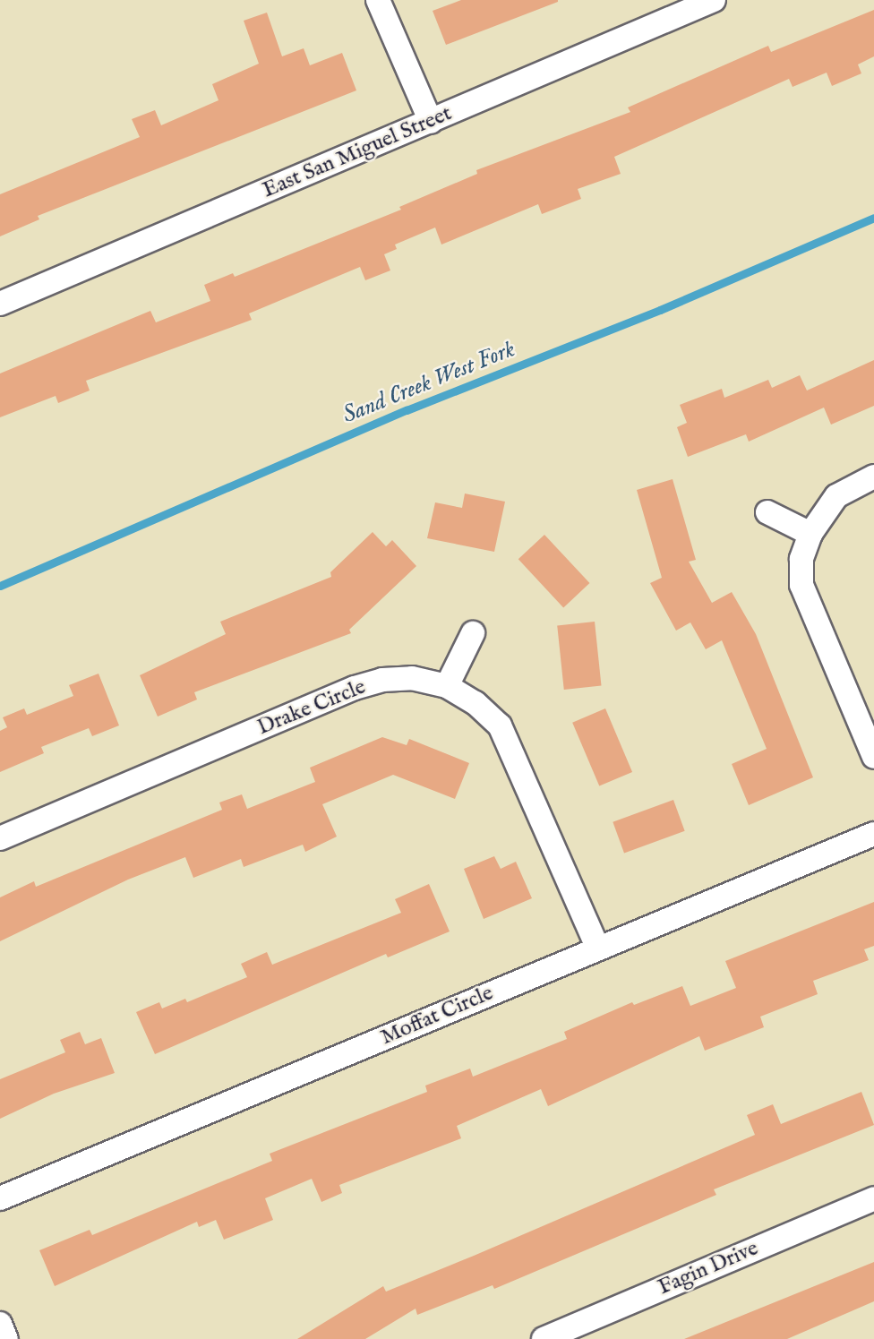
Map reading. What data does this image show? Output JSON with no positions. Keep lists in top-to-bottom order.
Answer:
{
  "streets": {
    "street": [
      "East San Miguel Street",
      "Drake Circle",
      "Moffat Circle",
      "Fagin Drive"
    ]
  },
  "crossings": [
    ["Drake Circle", "Moffat Circle"]
  ],
  "water": ["Sand Creek West Fork"]
}
